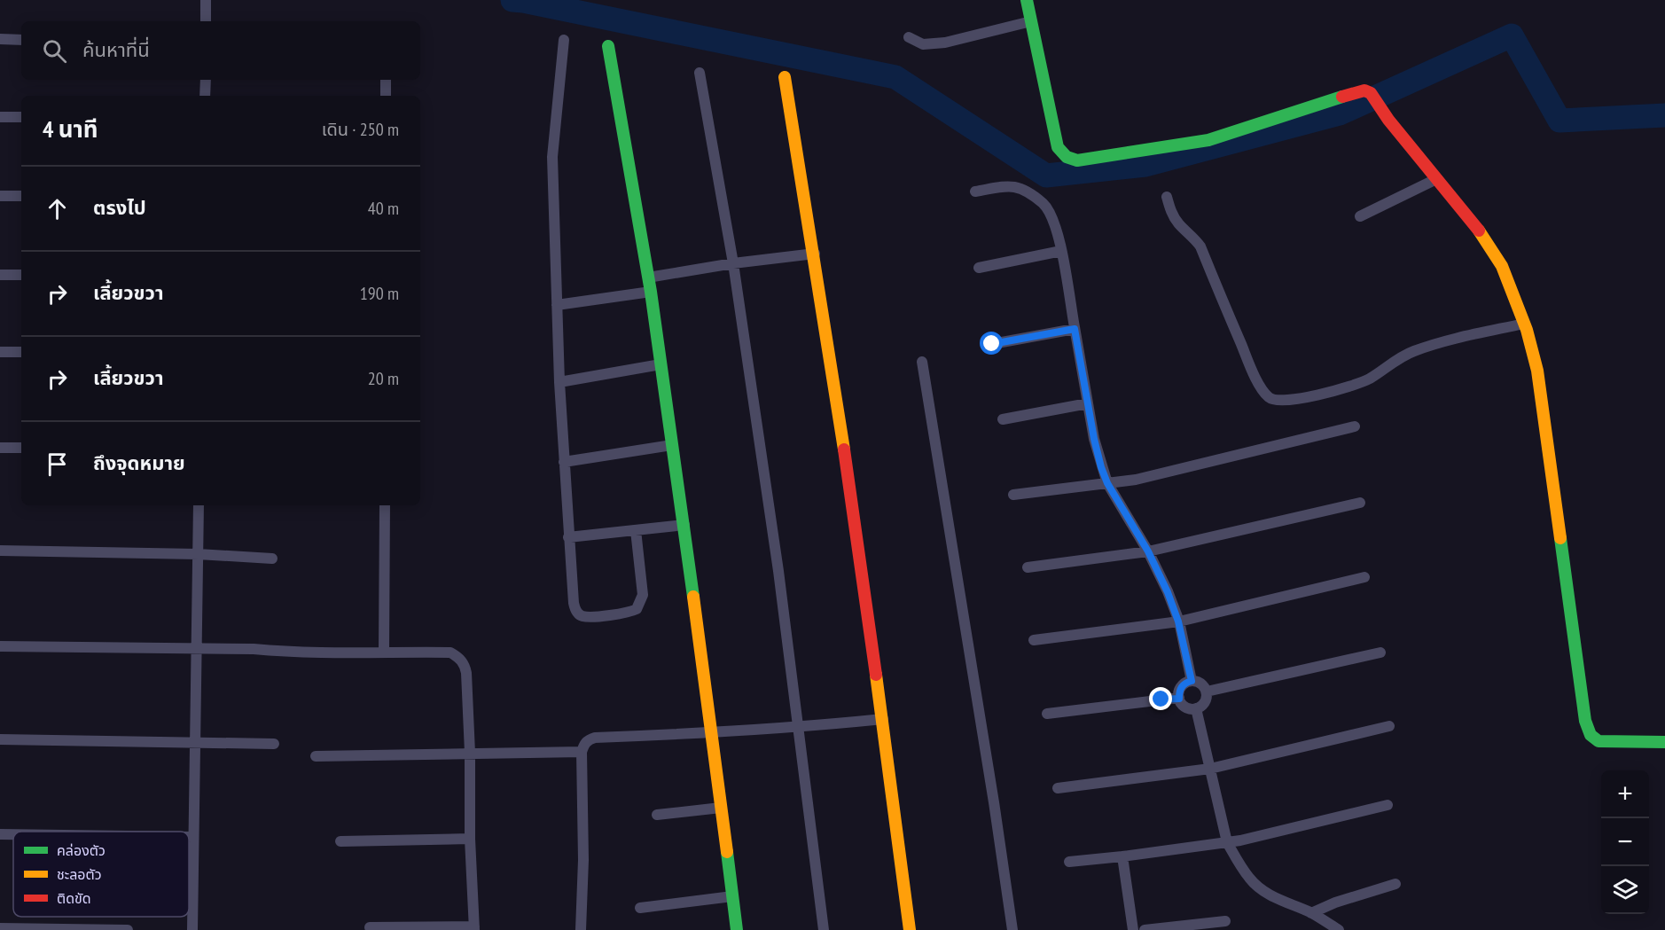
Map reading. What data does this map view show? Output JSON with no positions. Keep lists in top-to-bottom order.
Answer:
{
  "legend": ["คล่องตัว", "ชะลอตัว", "ติดขัด"],
  "page": {
    "search": "ค้นหาที่นี่",
    "heading": ["4 นาที", "เดิน · 250 m"],
    "list": [
      ["ตรงไป", "40 m"],
      ["เลี้ยวขวา", "190 m"],
      ["เลี้ยวขวา", "20 m"],
      "ถึงจุดหมาย"
    ],
    "map_buttons": ["+", "−"]
  }
}
